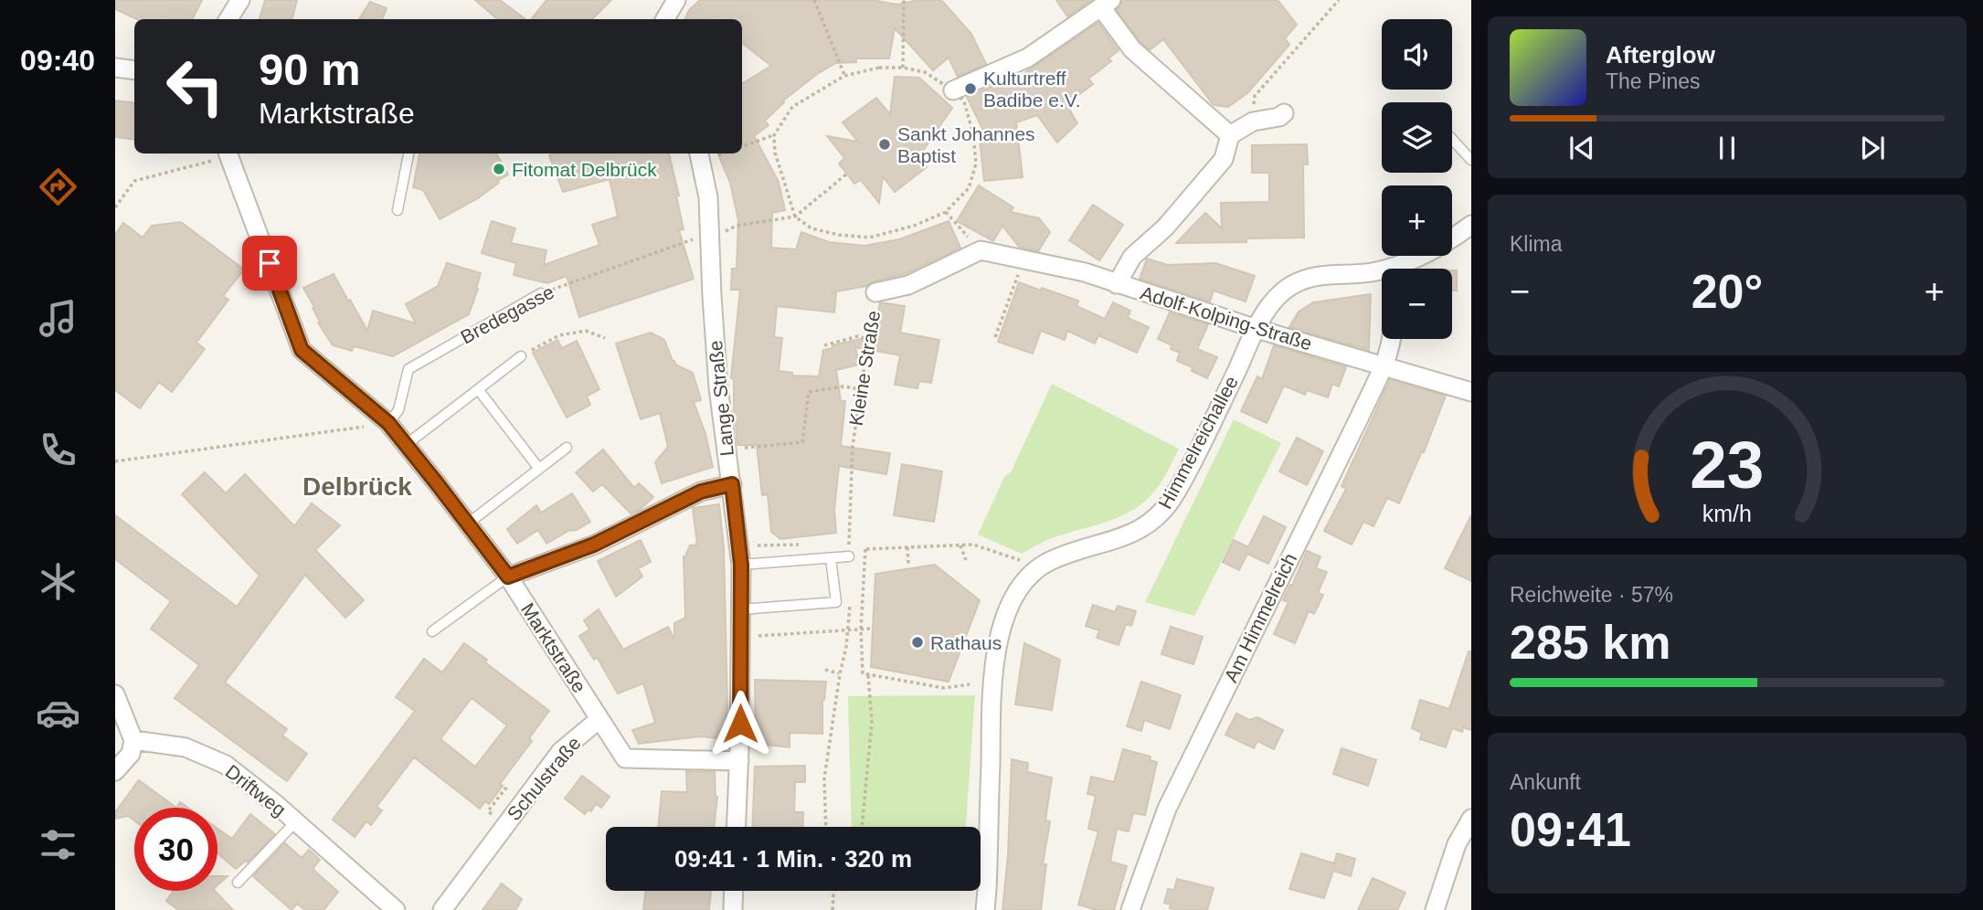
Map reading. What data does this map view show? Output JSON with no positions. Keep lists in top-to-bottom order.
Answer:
{
  "streets": {
    "street": [
      "Adolf-Kolping-Straße",
      "Kleine Straße",
      "Lange Straße",
      "Himmelreichallee",
      "Am Himmelreich",
      "Marktstraße",
      "Schulstraße",
      "Driftweg"
    ],
    "lane": ["Bredegasse"]
  },
  "crossings": [
    ["Bredegasse", "Marktstraße"],
    ["Adolf-Kolping-Straße", "Kleine Straße"],
    ["Adolf-Kolping-Straße", "Himmelreichallee"],
    ["Adolf-Kolping-Straße", "Am Himmelreich"],
    ["Lange Straße", "Schulstraße"],
    ["Marktstraße", "Schulstraße"]
  ],
  "districts": ["Delbrück"],
  "places": [
    "Kulturtreff Badibe e.V.",
    "Sankt Johannes Baptist",
    "Fitomat Delbrück",
    "Rathaus"
  ],
  "page": {
    "tabs": "09:40",
    "map_buttons": ["+", "−"],
    "turn": ["90 m", "Marktstraße"],
    "song": ["Afterglow", "The Pines"],
    "tile": [
      "Klima",
      ["Reichweite · 57%", "285 km"],
      ["Ankunft", "09:41"]
    ],
    "heat": ["−", "20°", "+"],
    "limit": "30",
    "trip": "09:41 · 1 Min. · 320 m",
    "gauge": ["23", "km/h"]
  }
}
